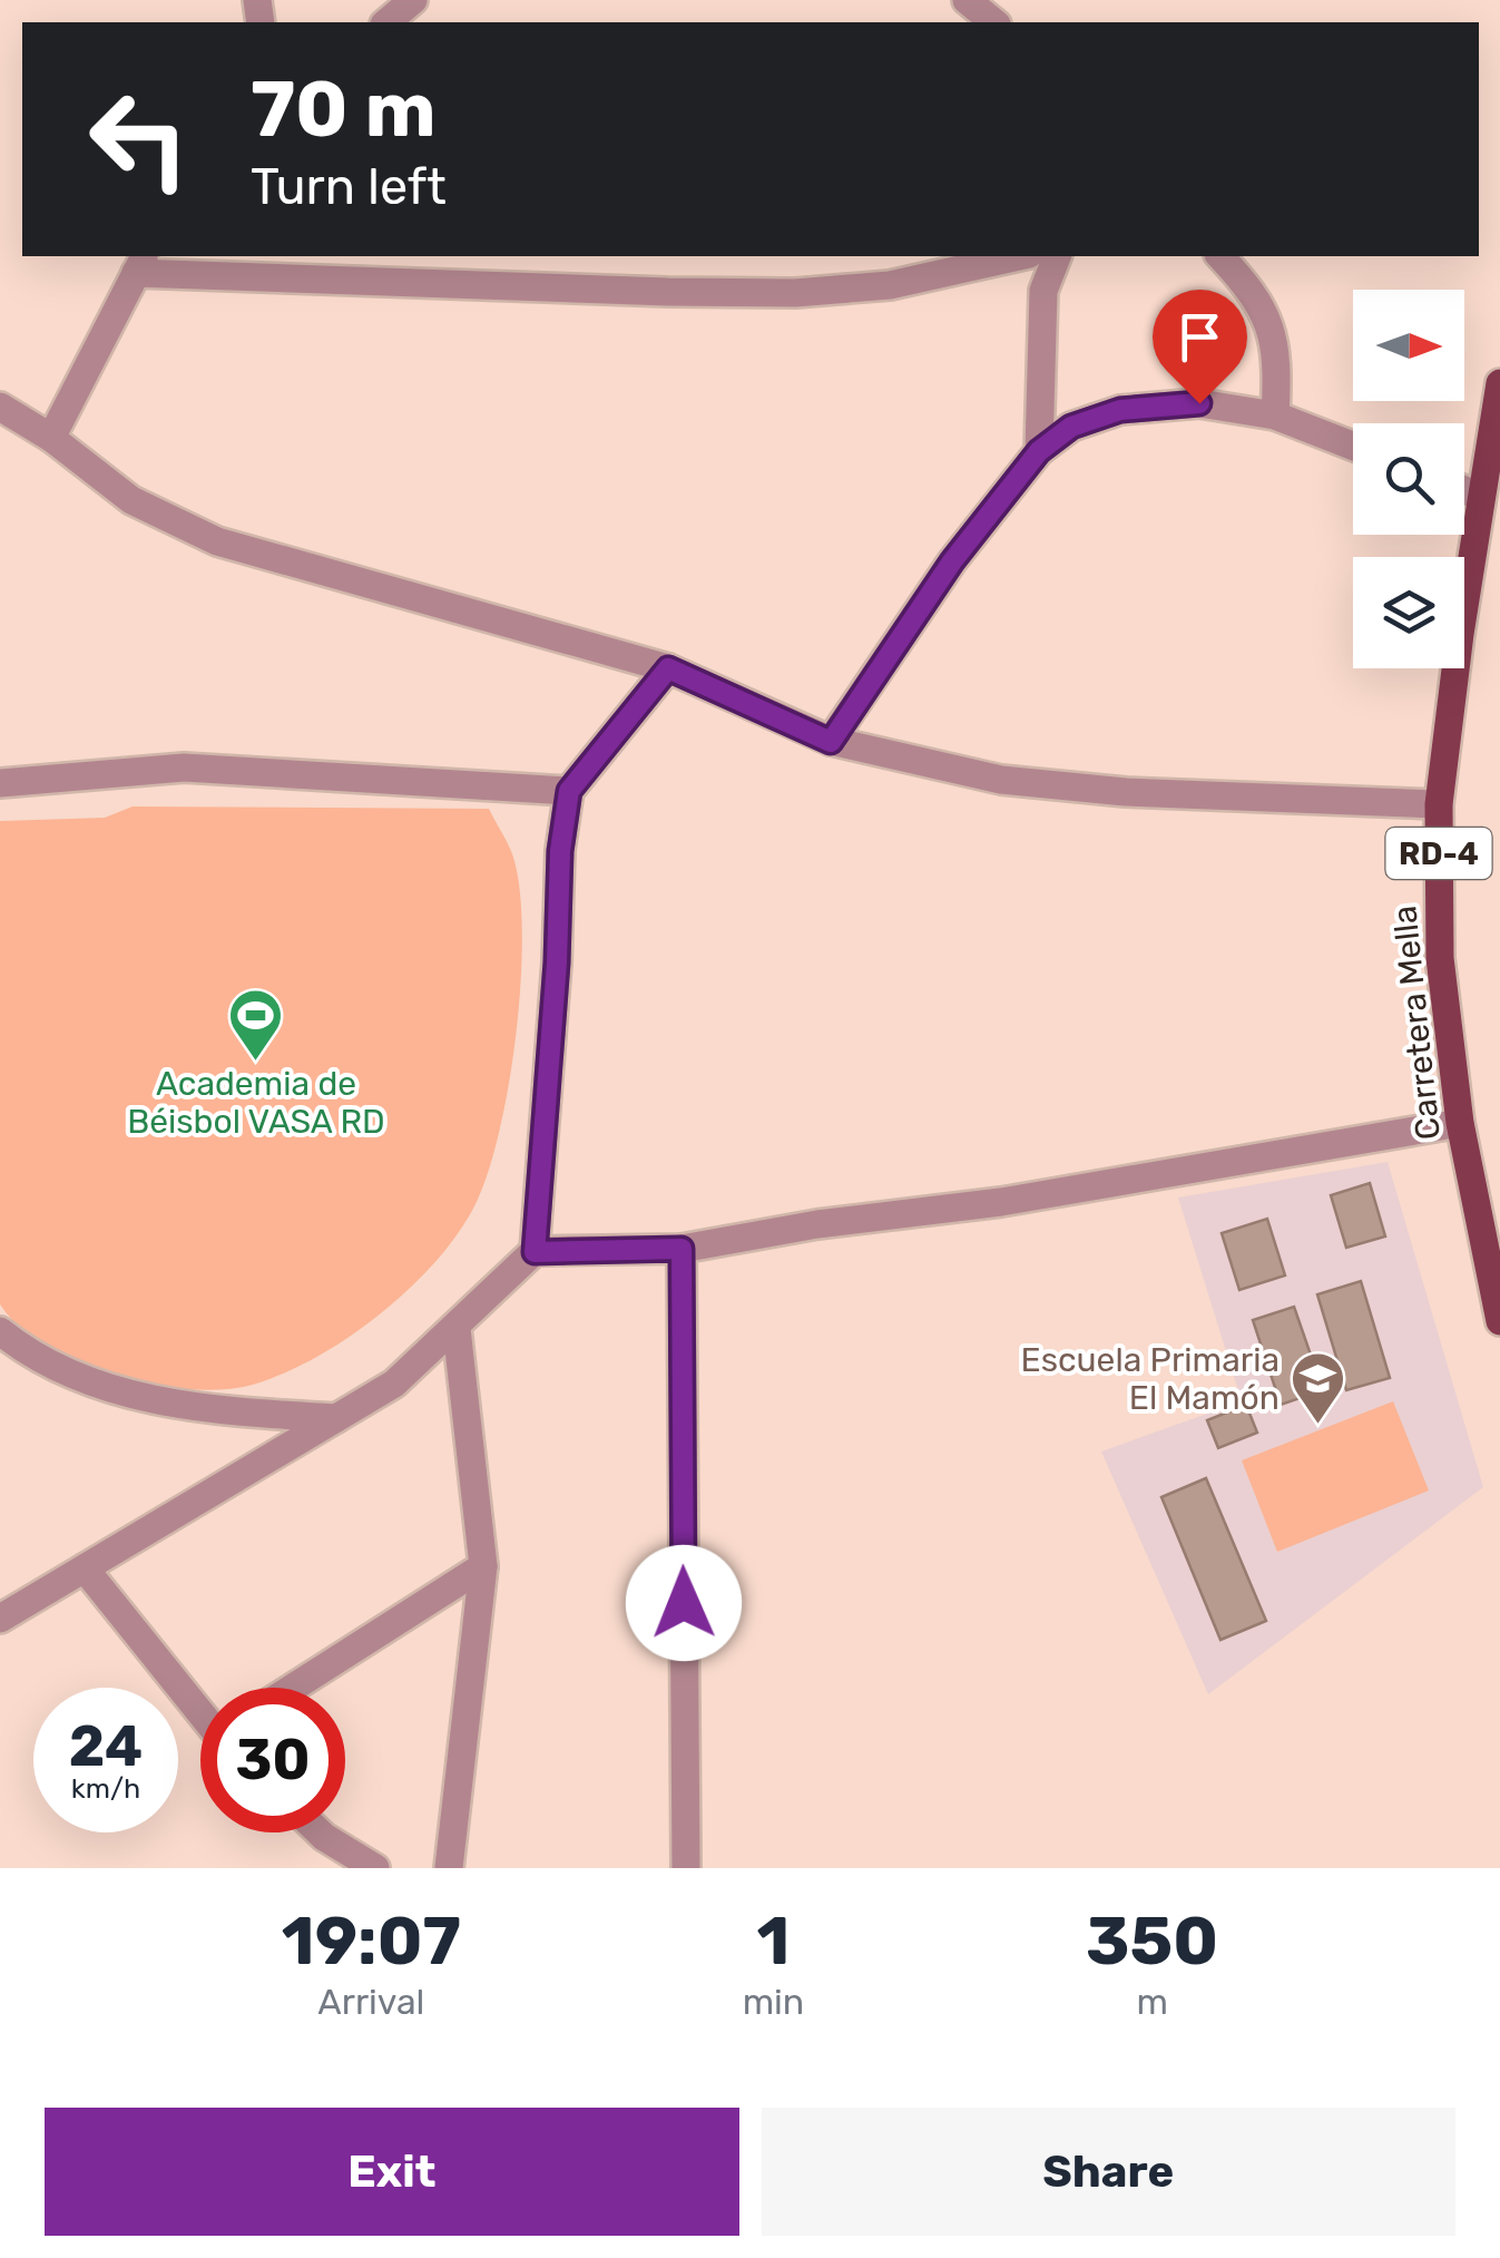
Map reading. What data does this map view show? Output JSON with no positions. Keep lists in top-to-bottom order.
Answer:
{
  "streets": {
    "main road": ["RD-4", "Carretera Mella"]
  },
  "places": {
    "sports": ["Academia de Béisbol VASA RD"],
    "school or university": ["Escuela Primaria El Mamón"]
  },
  "north": "right",
  "page": {
    "turn": ["70 m", "Turn left"],
    "speed": "24 km/h",
    "limit": "30",
    "eta": [
      "19:07",
      "Arrival",
      "1",
      "min",
      "350",
      "m"
    ],
    "buttons": ["Exit", "Share"]
  }
}
